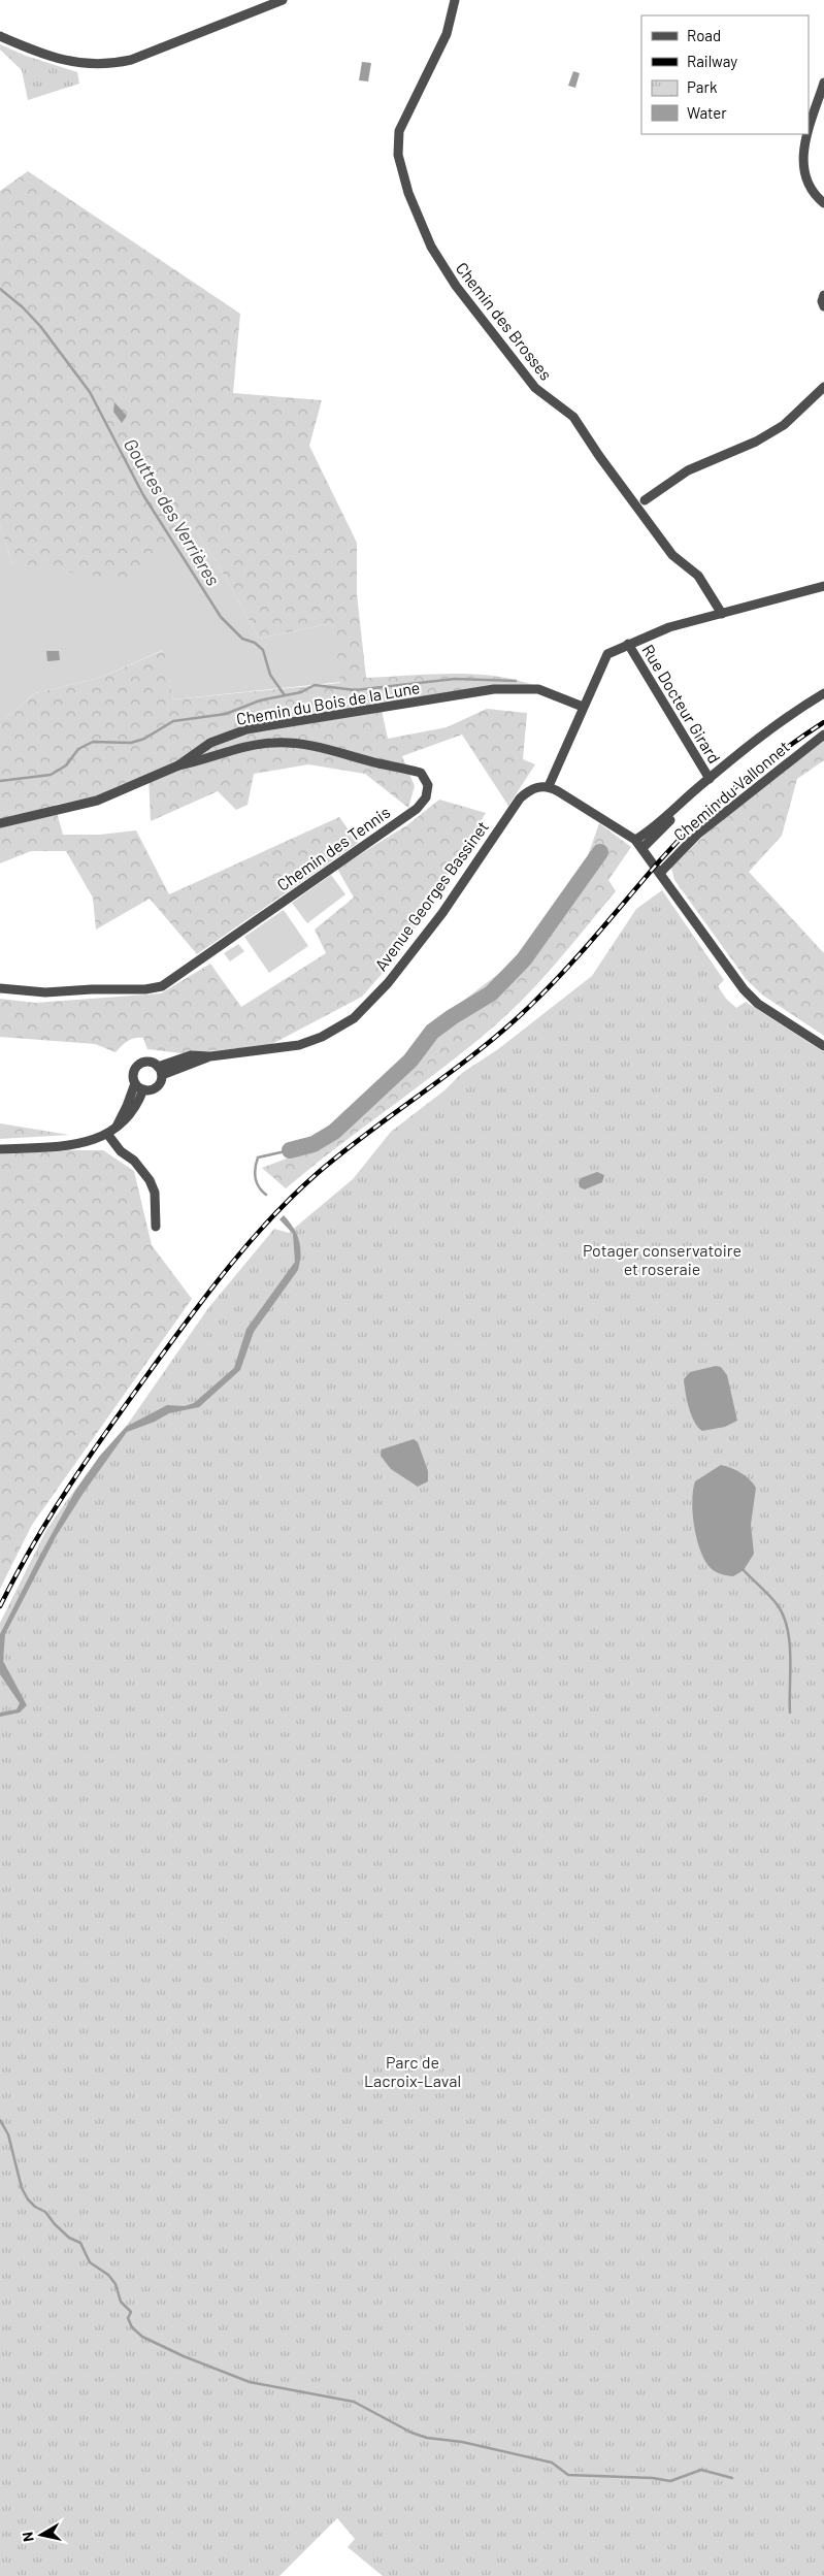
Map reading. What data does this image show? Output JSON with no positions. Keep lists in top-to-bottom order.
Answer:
{
  "streets": {
    "street": [
      "Chemin des Brosses",
      "Chemin du Bois de la Lune",
      "Rue Docteur Girard",
      "Chemin du Vallonnet",
      "Chemin des Tennis",
      "Avenue Georges Bassinet"
    ]
  },
  "crossings": [
    ["Chemin du Bois de la Lune", "Chemin des Tennis"]
  ],
  "water": ["Gouttes des Verrières"],
  "parks": ["Potager conservatoire et roseraie", "Parc de Lacroix-Laval"],
  "legend": [
    "Road",
    "Railway",
    "Park",
    "Water"
  ],
  "north": "left"
}
